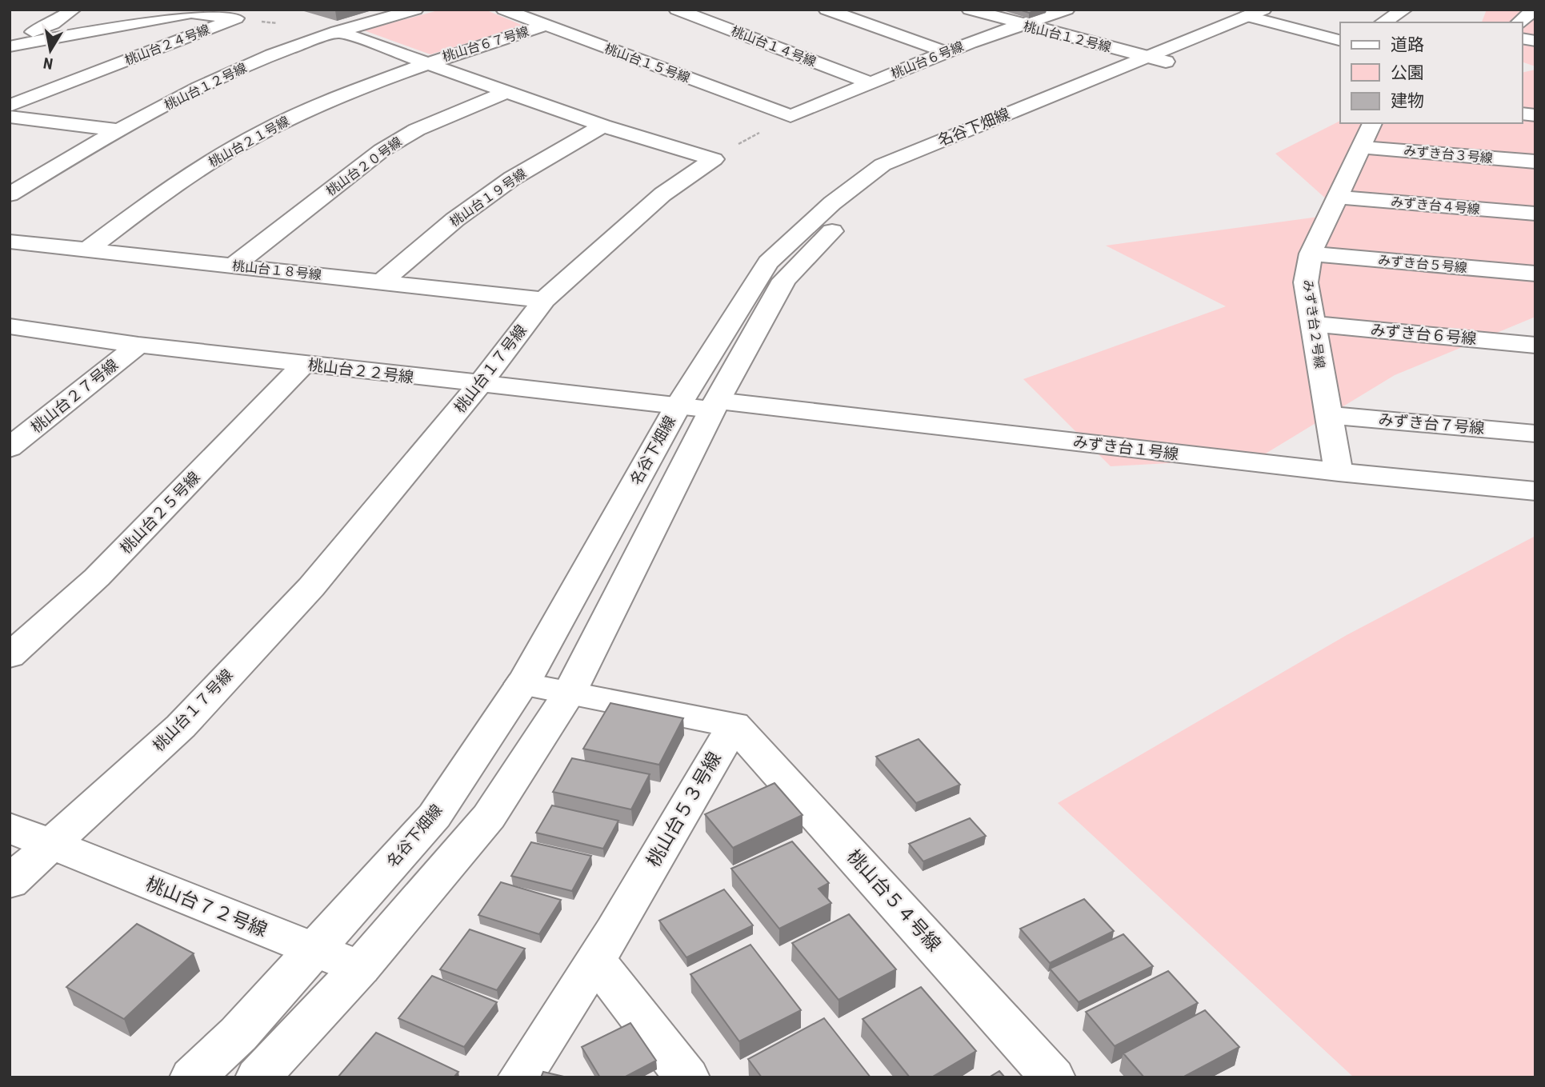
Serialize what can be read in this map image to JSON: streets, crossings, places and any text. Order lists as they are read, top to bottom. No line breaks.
{"streets":{"street":["桃山台１２号線","桃山台６７号線","桃山台２４号線","桃山台１４号線","桃山台６号線","桃山台１５号線","名谷下畑線","桃山台２１号線","みずき台３号線","桃山台２０号線","桃山台１９号線","みずき台４号線","みずき台５号線","桃山台１８号線","みずき台２号線","みずき台６号線","桃山台１７号線","桃山台２２号線","桃山台２７号線","みずき台７号線","みずき台１号線","桃山台２５号線","桃山台５３号線","桃山台５４号線","桃山台７２号線"]},"crossings":[["桃山台１２号線","桃山台６号線"],["桃山台１２号線","名谷下畑線"],["桃山台６７号線","桃山台１５号線"],["桃山台６７号線","桃山台２１号線"],["桃山台１４号線","桃山台６号線"],["桃山台６号線","桃山台１５号線"],["名谷下畑線","桃山台２２号線"],["名谷下畑線","みずき台１号線"],["名谷下畑線","桃山台７２号線"],["桃山台２１号線","桃山台１８号線"],["みずき台３号線","みずき台２号線"],["桃山台２０号線","桃山台１８号線"],["桃山台１９号線","桃山台１８号線"],["みずき台４号線","みずき台２号線"],["みずき台５号線","みずき台２号線"],["桃山台１８号線","桃山台１７号線"],["みずき台２号線","みずき台６号線"],["みずき台２号線","みずき台７号線"],["みずき台２号線","みずき台１号線"],["桃山台１７号線","桃山台２２号線"],["桃山台１７号線","桃山台７２号線"],["桃山台２２号線","桃山台２７号線"],["桃山台２２号線","みずき台１号線"],["桃山台２２号線","桃山台２５号線"],["桃山台５３号線","桃山台５４号線"]],"legend":["道路","公園","建物"],"north":"bottom"}
